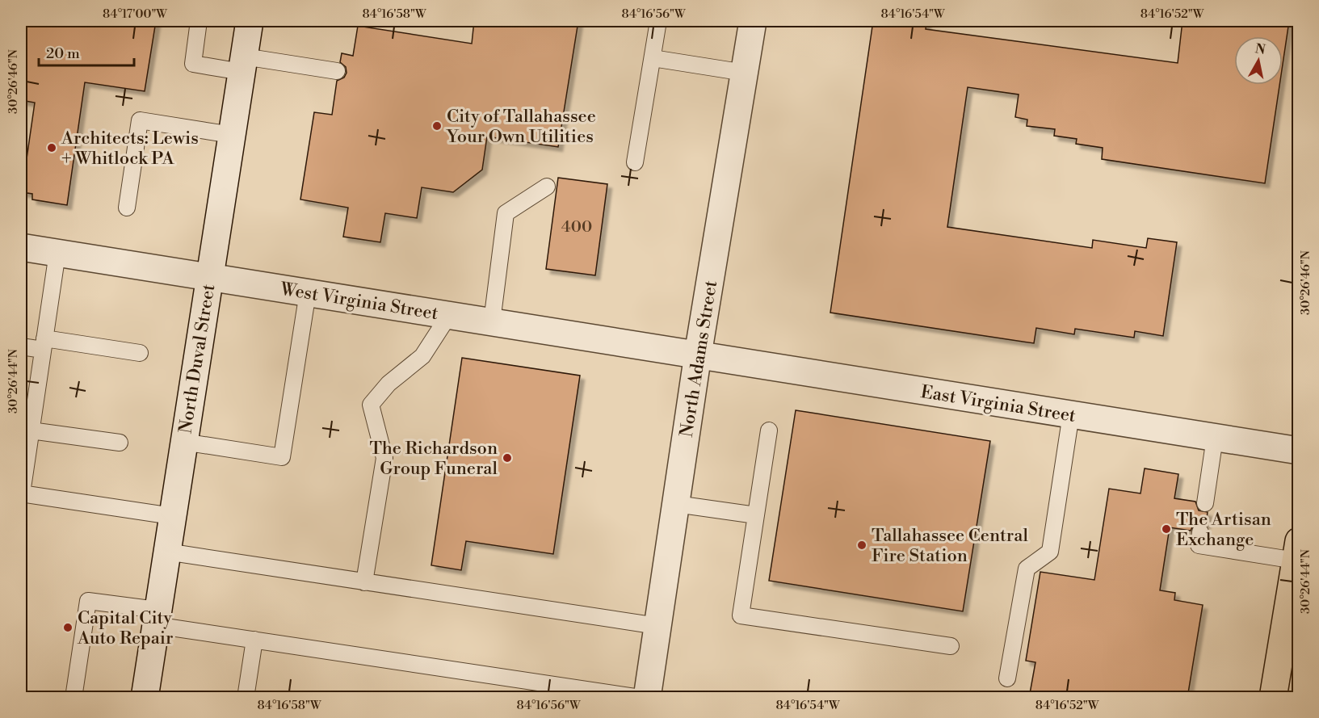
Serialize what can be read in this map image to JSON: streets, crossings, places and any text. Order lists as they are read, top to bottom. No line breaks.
{"streets":{"street":["West Virginia Street","North Duval Street","North Adams Street","East Virginia Street"]},"crossings":[["West Virginia Street","North Duval Street"],["West Virginia Street","North Adams Street"],["West Virginia Street","East Virginia Street"],["North Adams Street","East Virginia Street"]],"places":["City of Tallahassee Your Own Utilities","Architects: Lewis + Whitlock PA","The Richardson Group Funeral","The Artisan Exchange","Tallahassee Central Fire Station","Capital City Auto Repair"],"house_numbers":["400"],"scale_bar":"20 m","north":"top","coordinates":["84°17'00\"W","84°16'58\"W","84°16'56\"W","84°16'54\"W","84°16'52\"W","30°26'46\"N","30°26'44\"N"]}
